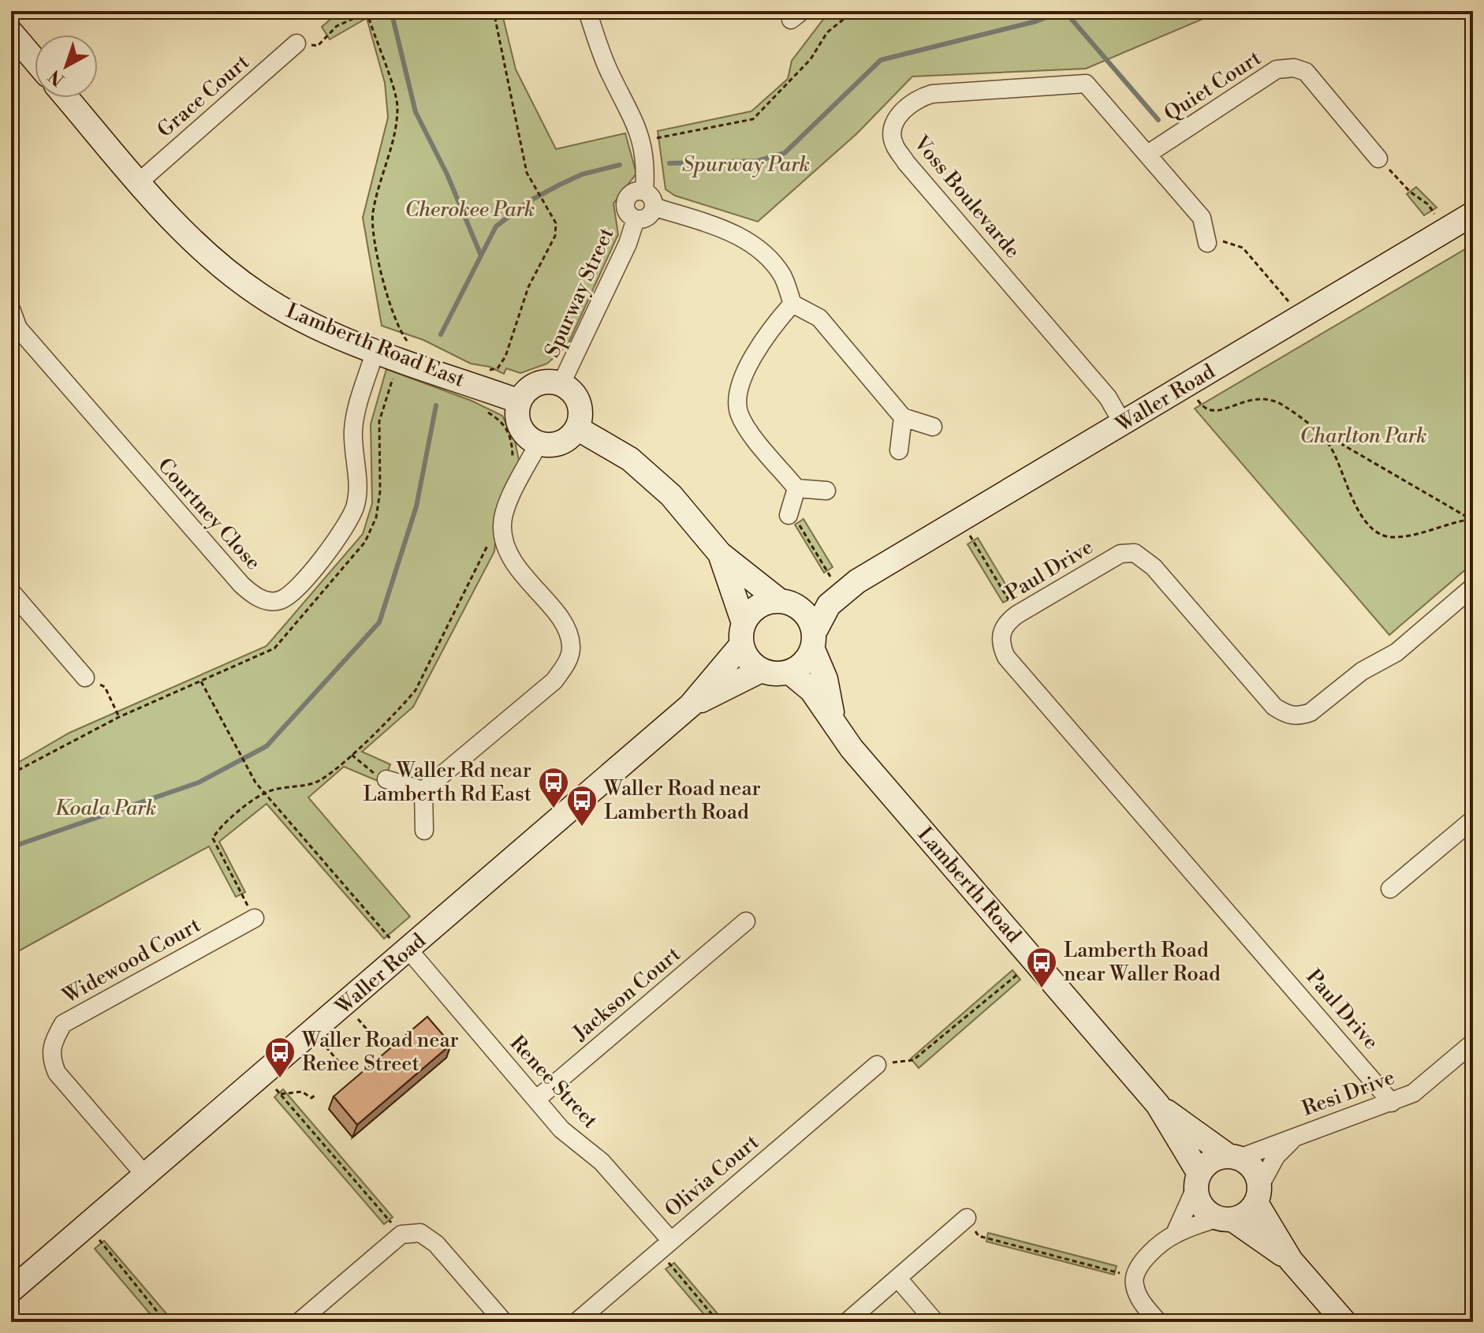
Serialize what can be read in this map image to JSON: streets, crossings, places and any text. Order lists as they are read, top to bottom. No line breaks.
{"streets":{"street":["Quiet Court","Grace Court","Voss Boulevarde","Spurway Street","Lamberth Road East","Waller Road","Courtney Close","Paul Drive","Lamberth Road","Widewood Court","Jackson Court","Renee Street","Resi Drive","Olivia Court"]},"crossings":[["Quiet Court","Voss Boulevarde"],["Grace Court","Lamberth Road East"],["Voss Boulevarde","Waller Road"],["Spurway Street","Lamberth Road East"],["Lamberth Road East","Courtney Close"],["Waller Road","Lamberth Road"],["Waller Road","Widewood Court"],["Waller Road","Renee Street"],["Paul Drive","Resi Drive"],["Lamberth Road","Resi Drive"],["Jackson Court","Renee Street"],["Renee Street","Olivia Court"]],"parks":["Spurway Park","Cherokee Park","Charlton Park","Koala Park"],"places":{"bus stop":["Waller Rd near Lamberth Rd East","Waller Road near Lamberth Road","Lamberth Road near Waller Road","Waller Road near Renee Street"]},"north":"bottom left"}
